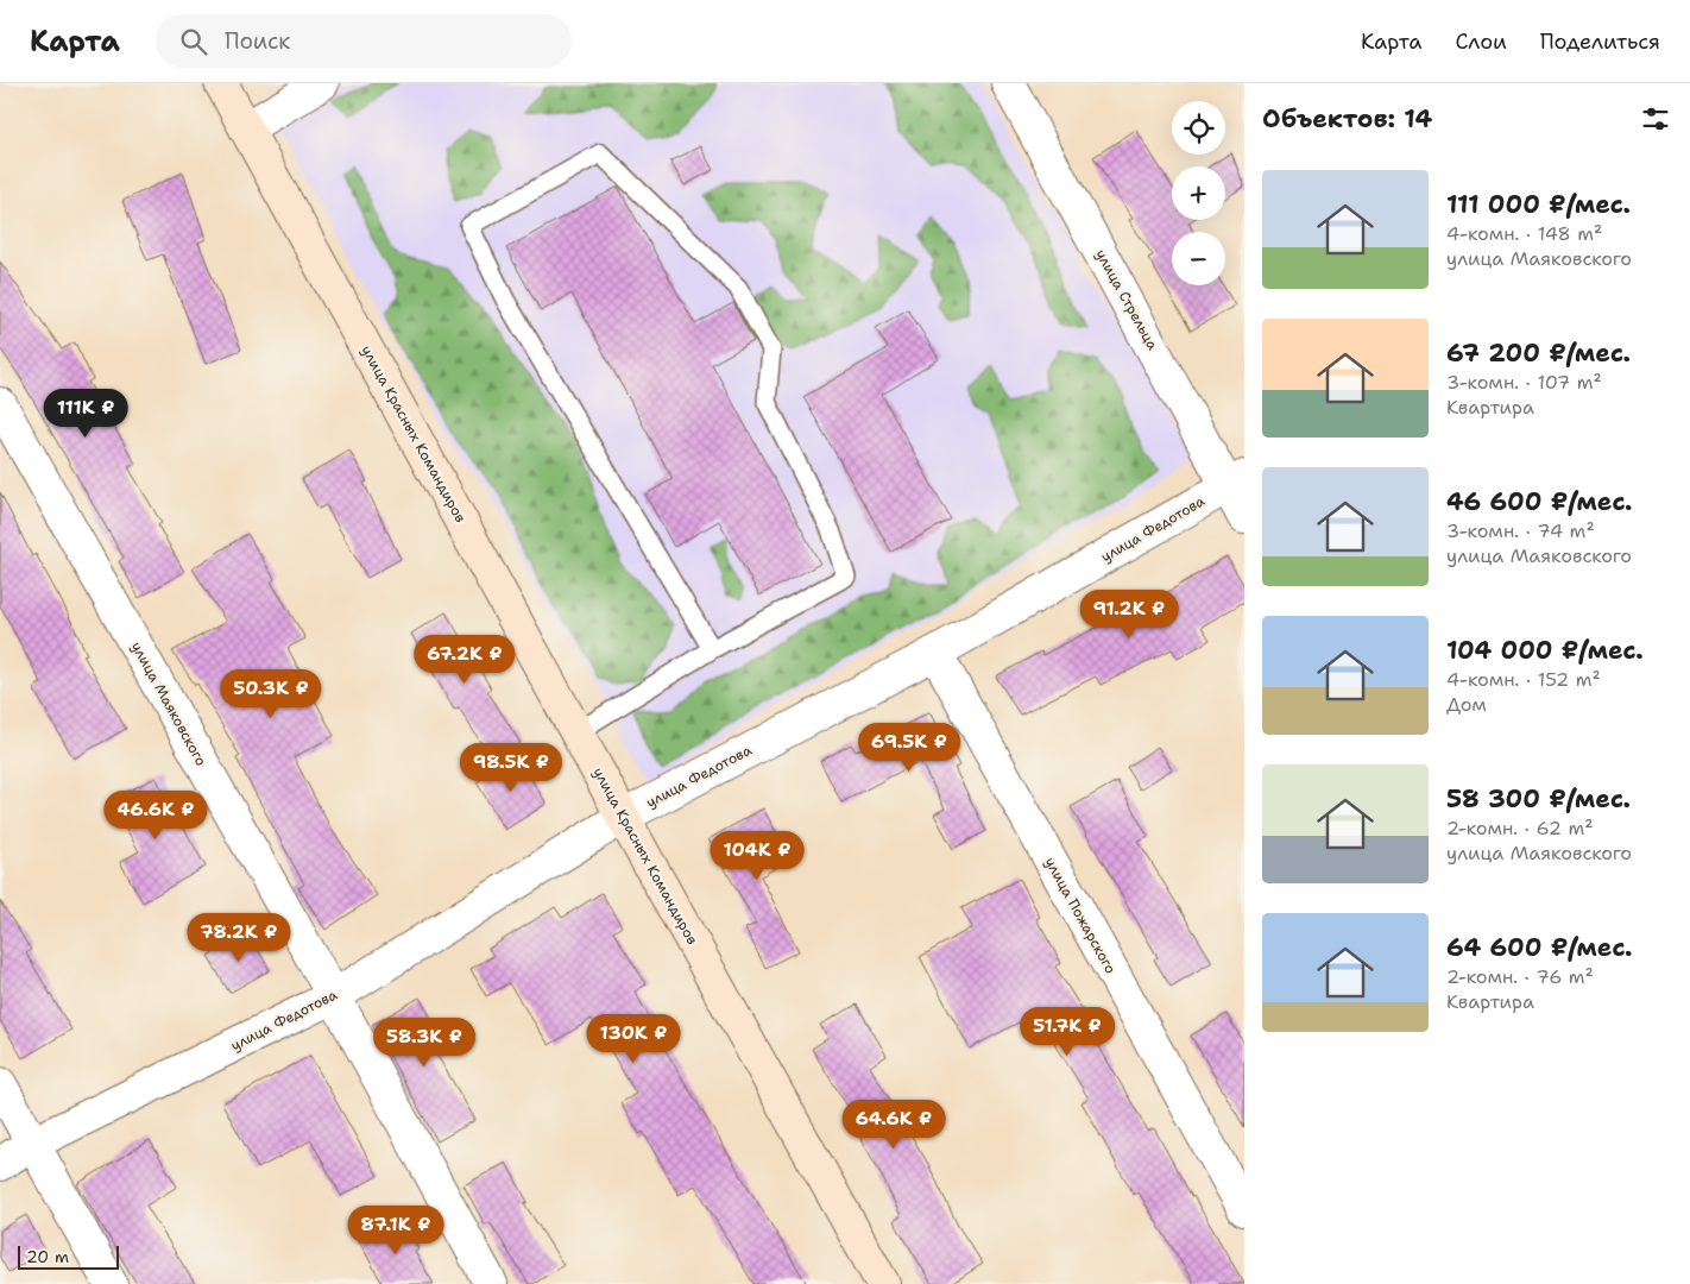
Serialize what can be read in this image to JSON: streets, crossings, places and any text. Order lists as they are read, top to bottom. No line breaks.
{"streets":{"street":["улица Стрельца","улица Красных Командиров","улица Федотова","улица Маяковского","улица Пожарского"]},"crossings":[["улица Стрельца","улица Федотова"],["улица Красных Командиров","улица Федотова"],["улица Федотова","улица Маяковского"],["улица Федотова","улица Пожарского"]],"scale_bar":"20 m","page":{"header":"Карта","search":"Поиск","nav":["Карта","Слои","Поделиться"],"heading":"Объектов: 14","map_buttons":["+","−"],"list":[{"name":"111 000 ₽/мес.","note":"4-комн. · 148 m² · улица Маяковского"},{"name":"67 200 ₽/мес.","note":"3-комн. · 107 m² · Квартира"},{"name":"46 600 ₽/мес.","note":"3-комн. · 74 m² · улица Маяковского"},{"name":"104 000 ₽/мес.","note":"4-комн. · 152 m² · Дом"},{"name":"58 300 ₽/мес.","note":"2-комн. · 62 m² · улица Маяковского"},{"name":"64 600 ₽/мес.","note":"2-комн. · 76 m² · Квартира"}],"price":["111K ₽","91.2K ₽","67.2K ₽","50.3K ₽","69.5K ₽","98.5K ₽","46.6K ₽","104K ₽","78.2K ₽","51.7K ₽","130K ₽","58.3K ₽","64.6K ₽","87.1K ₽"],"scale":"20 m"}}
